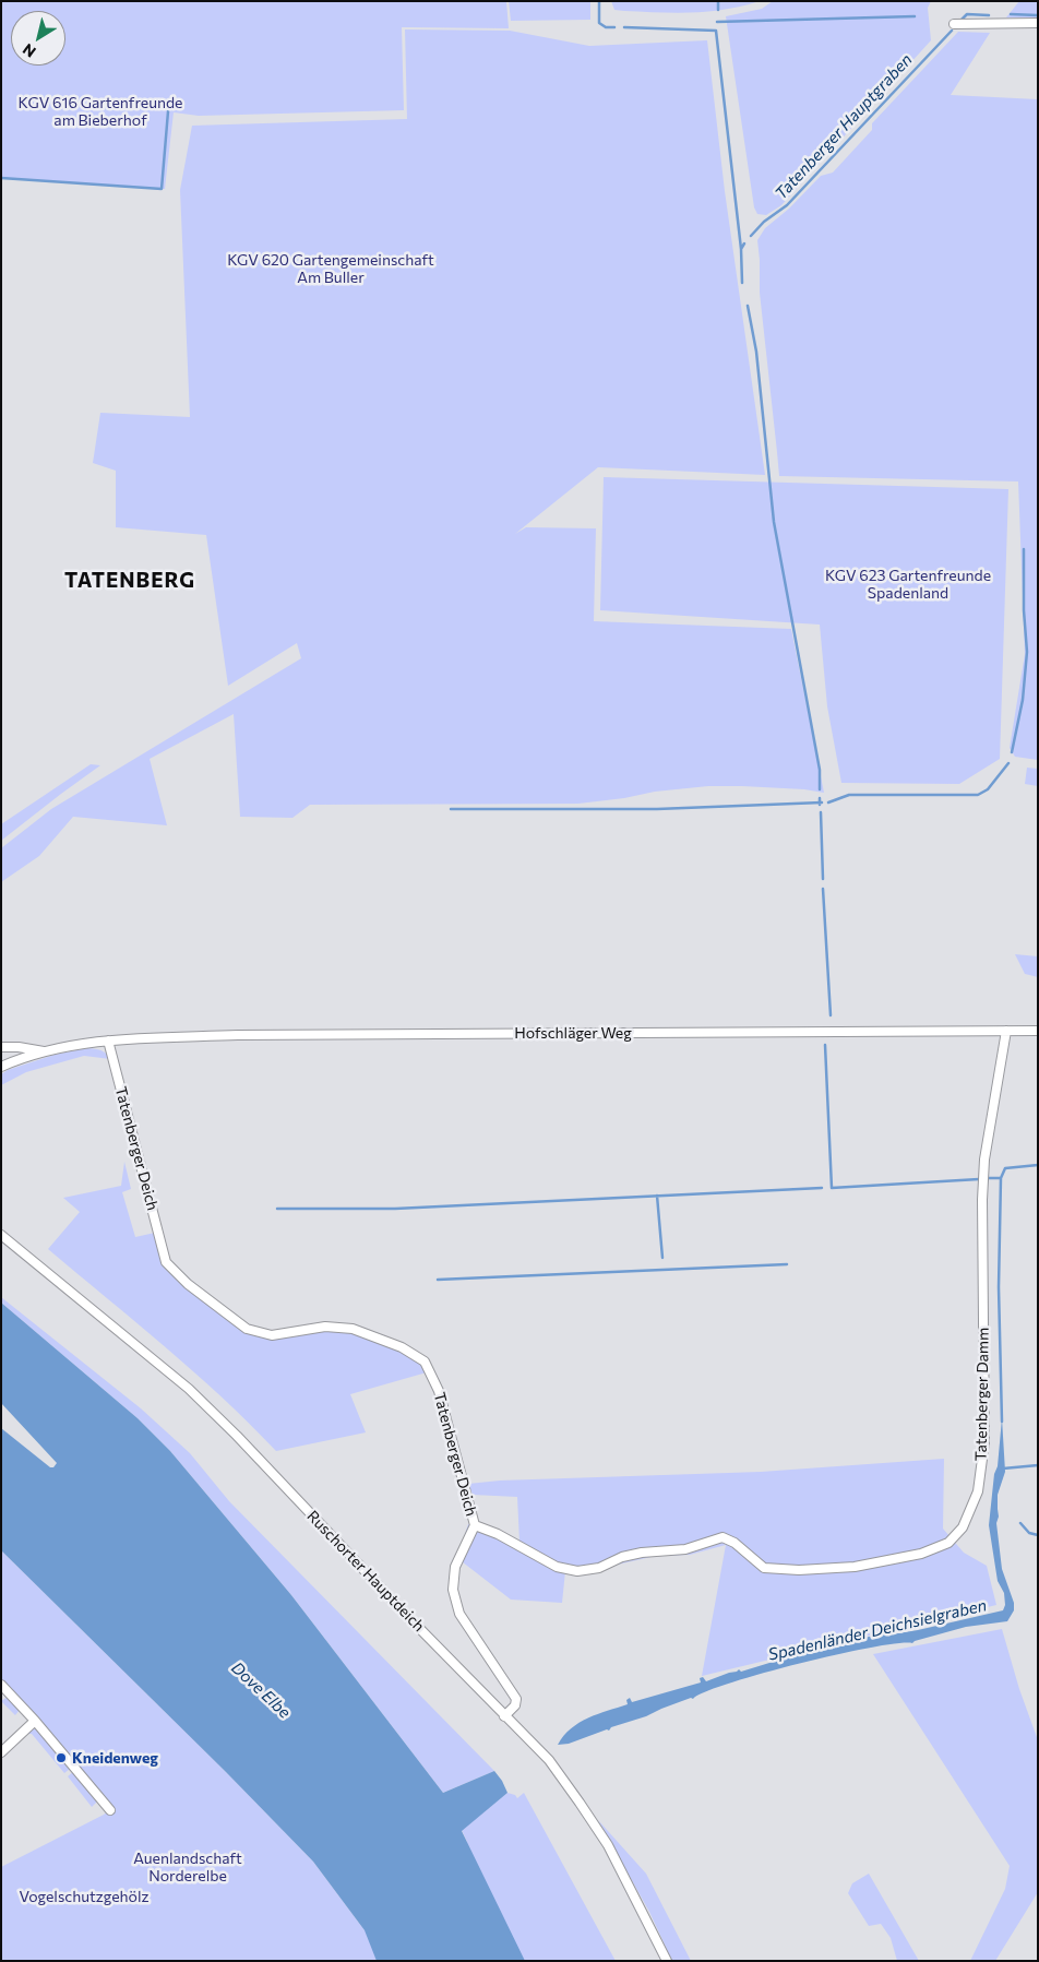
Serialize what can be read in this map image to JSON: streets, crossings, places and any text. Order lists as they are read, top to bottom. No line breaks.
{"streets":{"street":["Hofschläger Weg","Tatenberger Deich","Tatenberger Damm","Ruschorter Hauptdeich"]},"crossings":[["Hofschläger Weg","Tatenberger Deich"],["Hofschläger Weg","Tatenberger Damm"],["Tatenberger Deich","Tatenberger Damm"],["Tatenberger Deich","Ruschorter Hauptdeich"]],"districts":["TATENBERG"],"water":["Tatenberger Hauptgraben","Spadenländer Deichsielgraben","Dove Elbe"],"parks":["KGV 616 Gartenfreunde am Bieberhof","KGV 620 Gartengemeinschaft Am Buller","KGV 623 Gartenfreunde Spadenland","Auenlandschaft Norderelbe","Vogelschutzgehölz"],"places":["Kneidenweg"],"north":"bottom left"}
